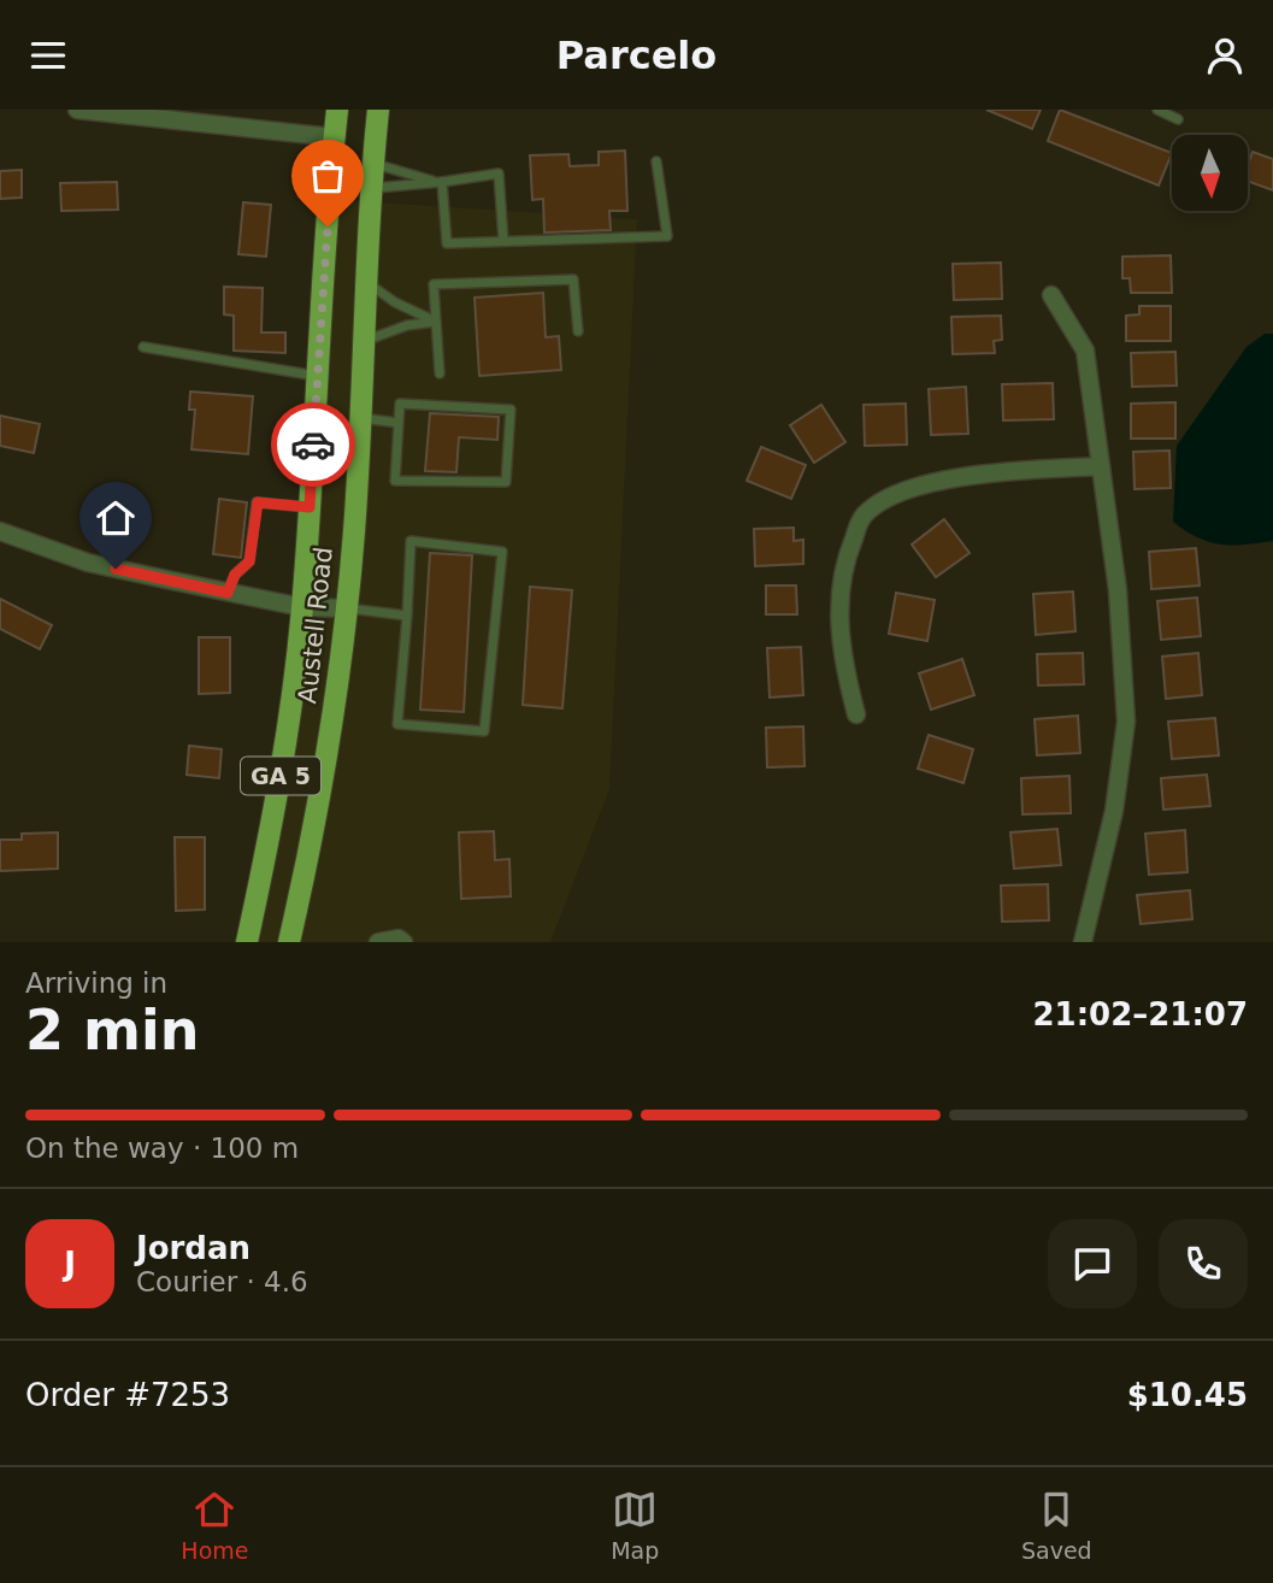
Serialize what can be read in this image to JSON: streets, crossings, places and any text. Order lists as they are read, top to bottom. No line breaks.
{"streets":{"main road":["Austell Road","GA 5"]},"north":"bottom","page":{"header":"Parcelo","heading":["2 min","Arriving in","21:02–21:07"],"panel":["Jordan","Courier · 4.6","Order #7253","$10.45"],"bar":"On the way · 100 m","round":"J","tabs":["Home","Map","Saved"]}}
